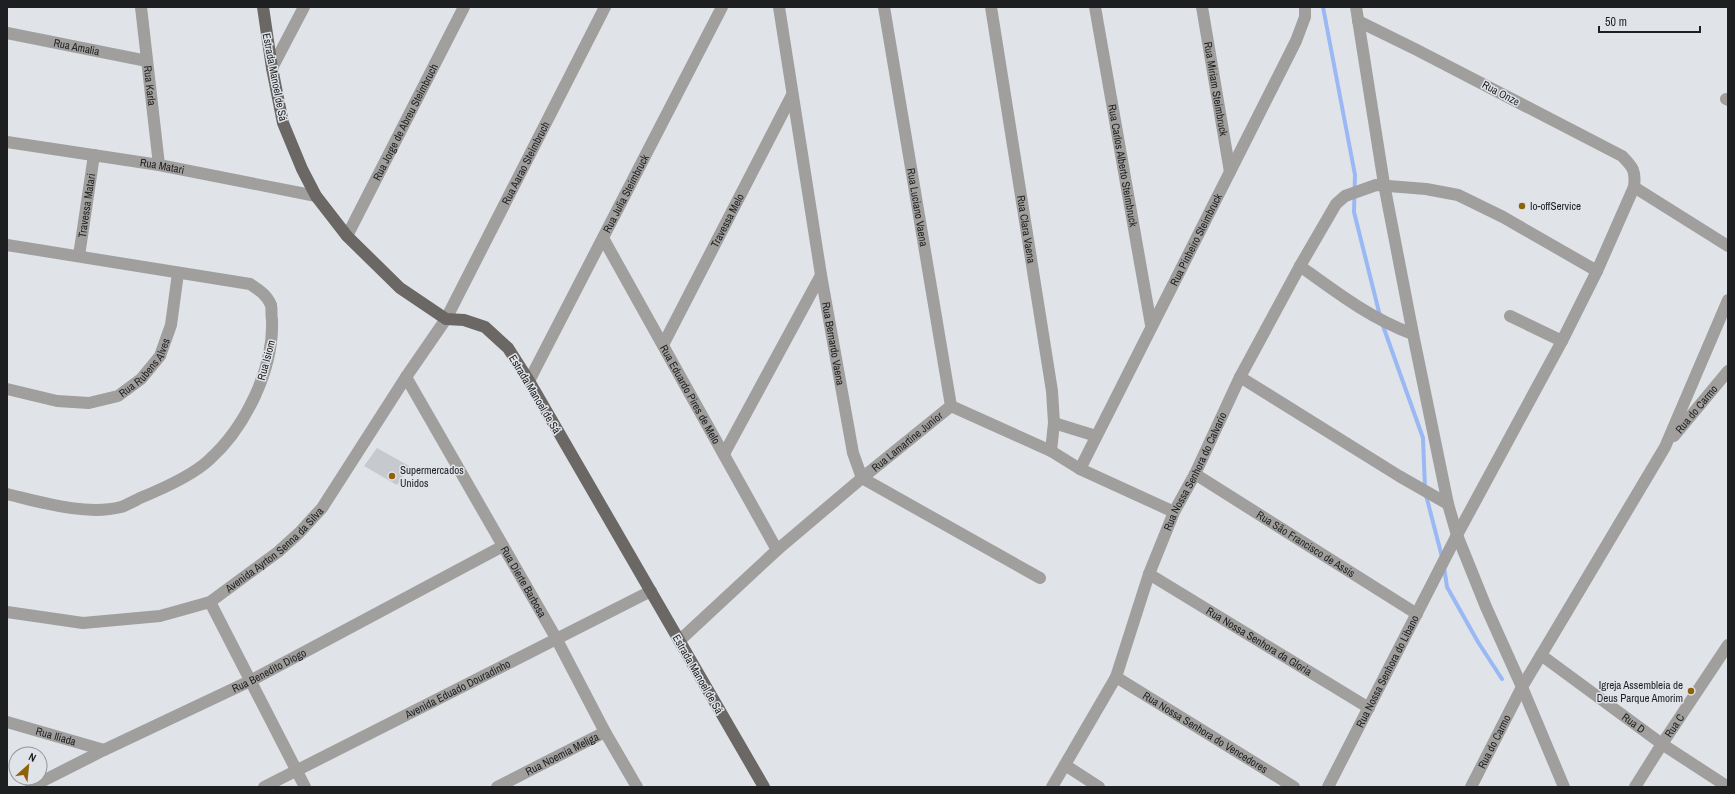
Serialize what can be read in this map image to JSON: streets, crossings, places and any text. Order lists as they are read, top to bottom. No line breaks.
{"streets":{"main road":["Estrada Manoel de Sá"],"street":["Rua Amalia","Rua Karla","Rua Miriam Steimbruck","Rua Onze","Rua Jorge de Abreu Steimbruch","Rua Aarao Steimbruch","Rua Matari","Rua Carlos Alberto Steimbruck","Rua Julia Steimbruck","Travessa Matari","Rua Luciano Vaena","Travessa Melo","Rua Clara Vaena","Rua Pinheiro Steimbruck","Rua Bernardo Vaena","Rua Isiom","Rua Rubens Alves","Rua Eduardo Pires de Melo","Rua do Carmo","Rua Lamartine Junior","Rua Nossa Senhora do Calvario","Rua São Francisco de Assis","Avenida Ayrton Senna da Silva","Rua Dierte Barbosa","Rua Nossa Senhora da Gloria","Rua Benedito Diogo","Rua Nossa Senhora do Libano","Avenida Eduado Douradinho","Rua D","Rua C","Rua Nossa Senhora do Vencedores","Rua Iliada","Rua Noemia Meliga"]},"crossings":[["Rua Amalia","Rua Karla"],["Estrada Manoel de Sá","Rua Jorge de Abreu Steimbruch"],["Estrada Manoel de Sá","Rua Aarao Steimbruch"],["Estrada Manoel de Sá","Rua Matari"],["Estrada Manoel de Sá","Rua Julia Steimbruck"],["Estrada Manoel de Sá","Rua Lamartine Junior"],["Estrada Manoel de Sá","Avenida Ayrton Senna da Silva"],["Estrada Manoel de Sá","Avenida Eduado Douradinho"],["Rua Karla","Rua Matari"],["Rua Miriam Steimbruck","Rua Pinheiro Steimbruck"],["Rua Onze","Rua Nossa Senhora do Libano"],["Rua Aarao Steimbruch","Avenida Ayrton Senna da Silva"],["Rua Matari","Travessa Matari"],["Rua Carlos Alberto Steimbruck","Rua Pinheiro Steimbruck"],["Rua Julia Steimbruck","Rua Eduardo Pires de Melo"],["Travessa Matari","Rua Isiom"],["Rua Luciano Vaena","Rua Lamartine Junior"],["Travessa Melo","Rua Bernardo Vaena"],["Travessa Melo","Rua Eduardo Pires de Melo"],["Rua Clara Vaena","Rua Lamartine Junior"],["Rua Pinheiro Steimbruck","Rua Lamartine Junior"],["Rua Bernardo Vaena","Rua Lamartine Junior"],["Rua Isiom","Rua Rubens Alves"],["Rua Eduardo Pires de Melo","Rua Lamartine Junior"],["Rua do Carmo","Rua D"],["Rua Lamartine Junior","Rua Nossa Senhora do Calvario"],["Rua Nossa Senhora do Calvario","Rua São Francisco de Assis"],["Rua Nossa Senhora do Calvario","Rua Nossa Senhora da Gloria"],["Rua Nossa Senhora do Calvario","Rua Nossa Senhora do Vencedores"],["Rua São Francisco de Assis","Rua Nossa Senhora do Libano"],["Avenida Ayrton Senna da Silva","Rua Dierte Barbosa"],["Rua Dierte Barbosa","Rua Benedito Diogo"],["Rua Dierte Barbosa","Avenida Eduado Douradinho"],["Rua Dierte Barbosa","Rua Noemia Meliga"],["Rua Nossa Senhora da Gloria","Rua Nossa Senhora do Libano"],["Rua Benedito Diogo","Rua Iliada"],["Rua D","Rua C"]],"places":["Io-offService","Supermercados Unidos","Igreja Assembleia de Deus Parque Amorim"],"scale_bar":"50 m","north":"top right"}
